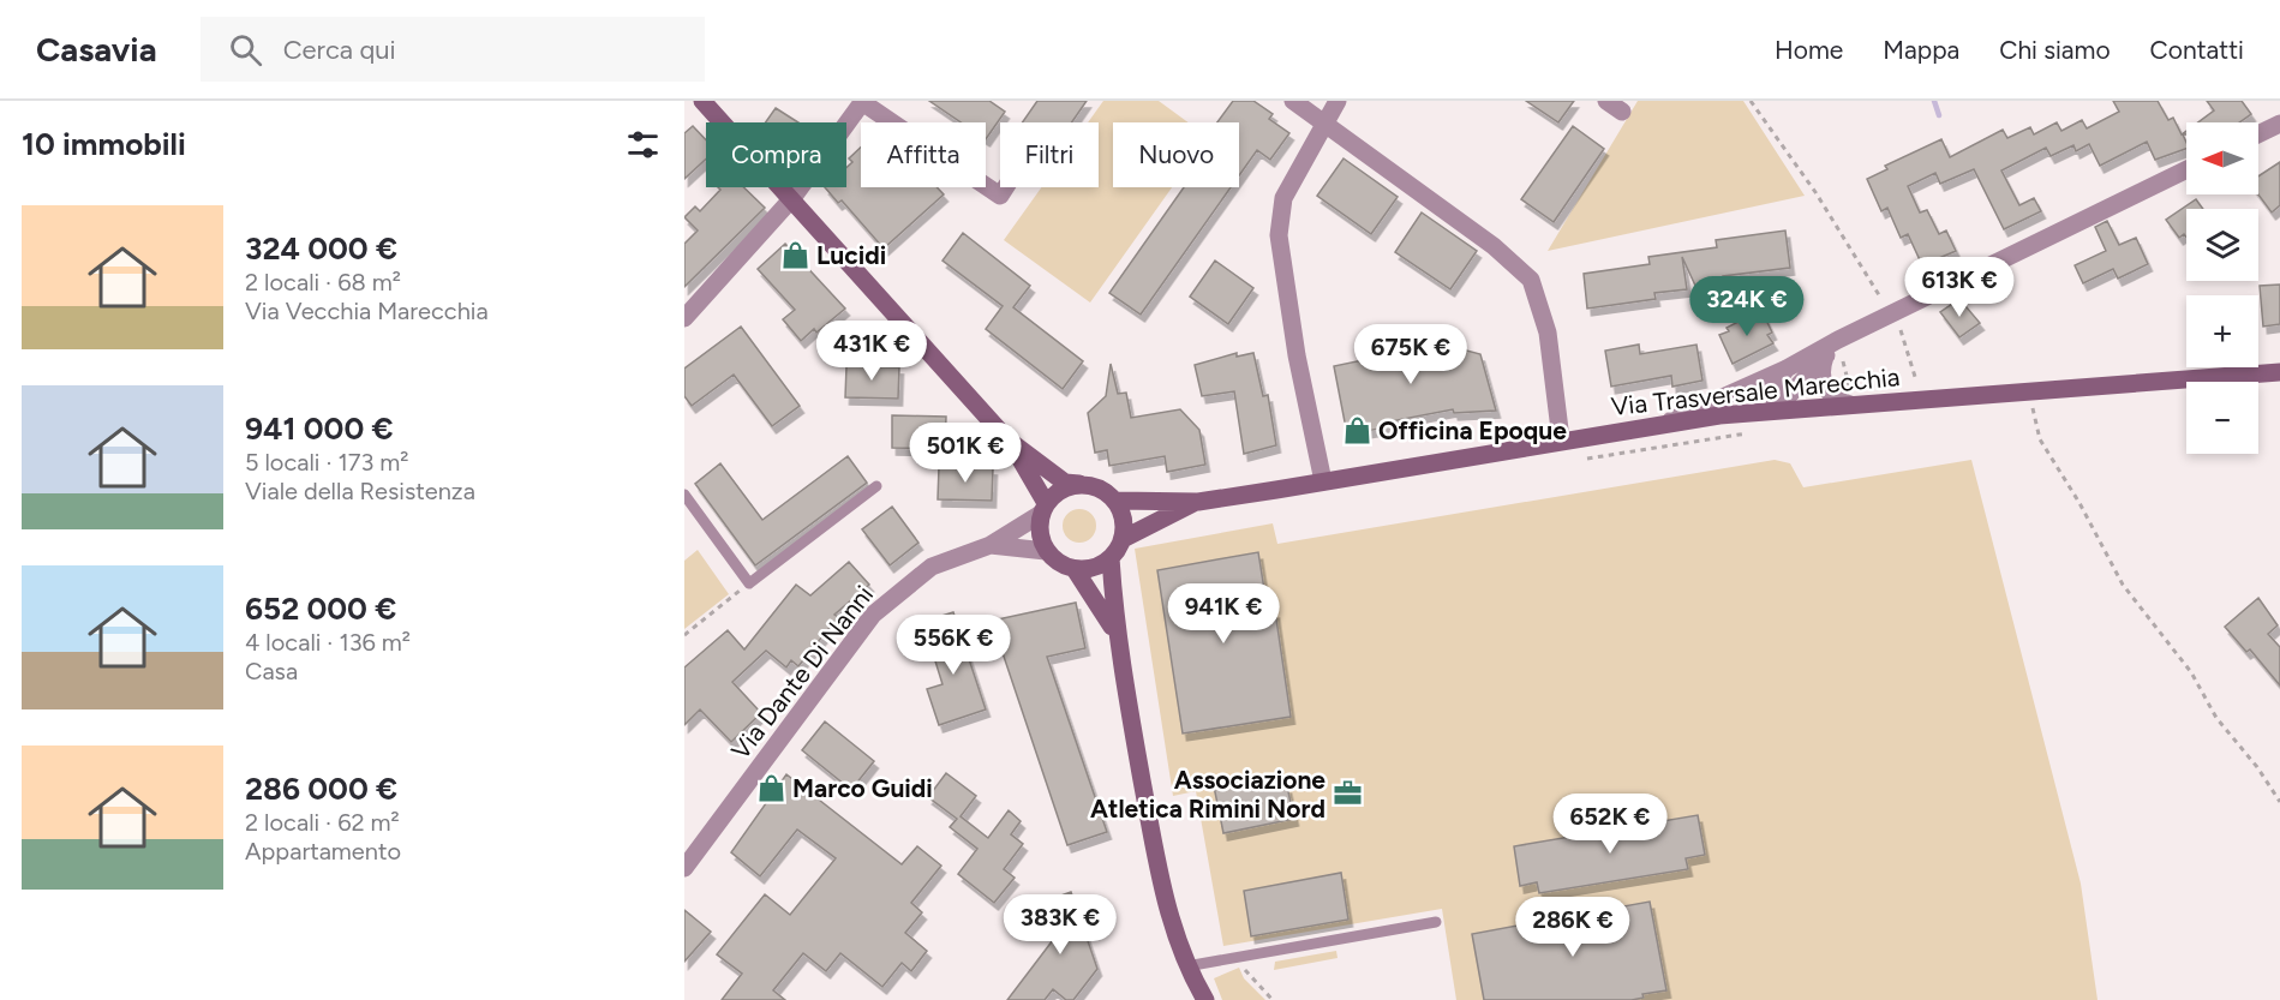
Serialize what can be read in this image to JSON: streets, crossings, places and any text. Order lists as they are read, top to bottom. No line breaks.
{"streets":{"street":["Via Trasversale Marecchia","Via Dante Di Nanni"]},"crossings":[["Via Trasversale Marecchia","Via Dante Di Nanni"]],"places":{"shop":["Lucidi","Officina Epoque","Marco Guidi"],"office":["Associazione Atletica Rimini Nord"]},"north":"left","page":{"header":"Casavia","search":"Cerca qui","nav":["Home","Mappa","Chi siamo","Contatti"],"heading":"10 immobili","map_buttons":["+","−"],"chip":["Compra","Affitta","Filtri","Nuovo"],"list":[{"name":"324 000 €","note":"2 locali · 68 m² · Via Vecchia Marecchia"},{"name":"941 000 €","note":"5 locali · 173 m² · Viale della Resistenza"},{"name":"652 000 €","note":"4 locali · 136 m² · Casa"},{"name":"286 000 €","note":"2 locali · 62 m² · Appartamento"}],"price":["613K €","324K €","431K €","675K €","501K €","941K €","556K €","652K €","383K €","286K €"]}}
